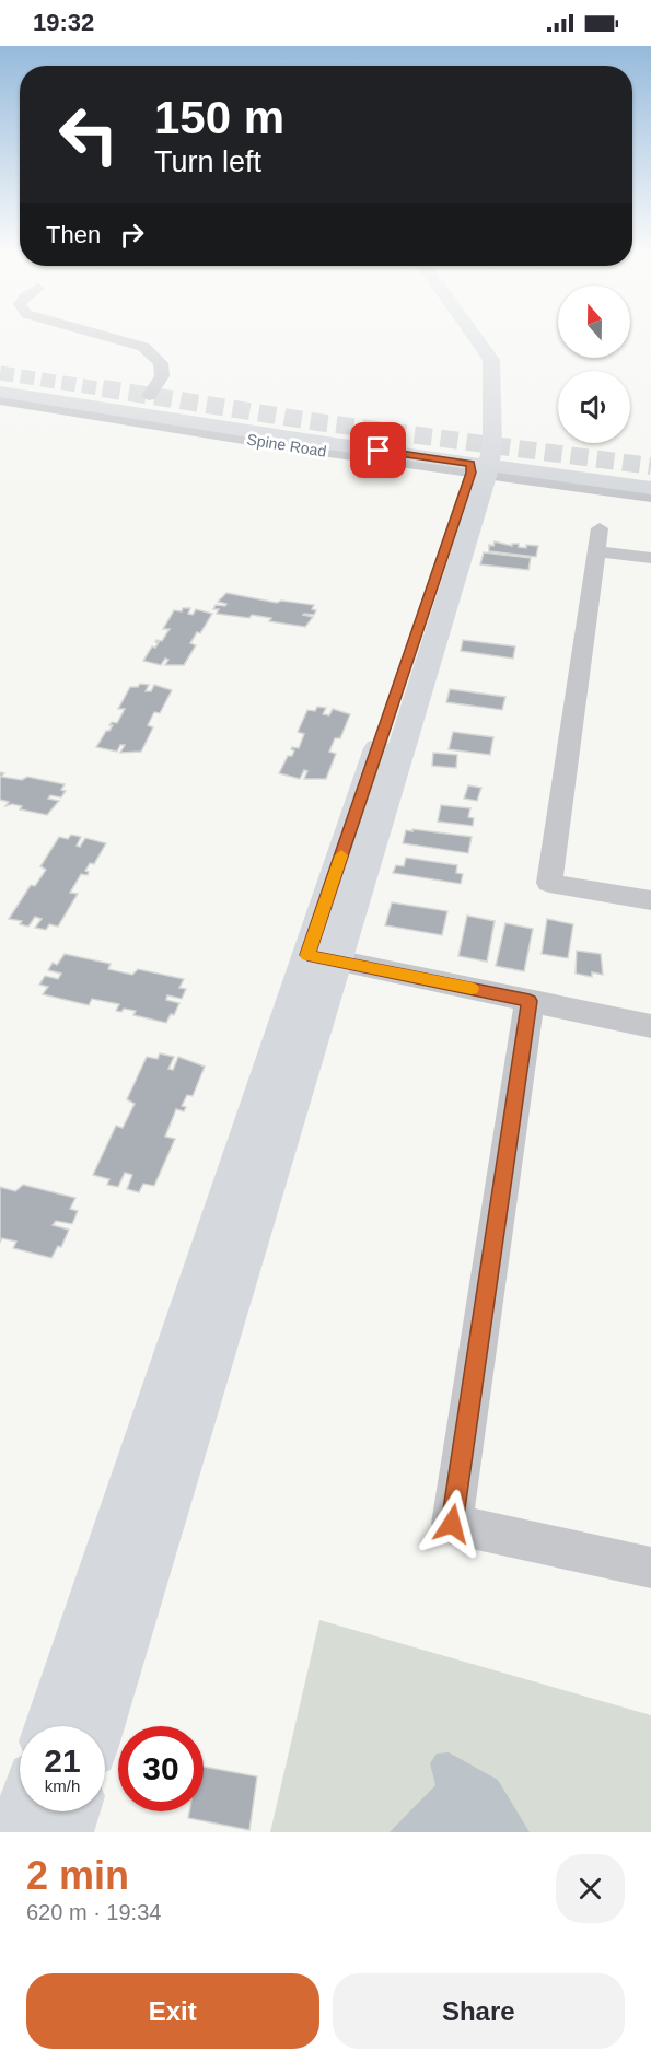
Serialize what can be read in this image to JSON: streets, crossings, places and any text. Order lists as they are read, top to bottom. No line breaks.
{"streets":{"main road":["Spine Road"]},"north":"top","page":{"status":"19:32","turn":["150 m","Turn left"],"then":"Then","speed":"21 km/h","limit":"30","heading":["2 min","620 m · 19:34"],"buttons":["Exit","Share"]}}
